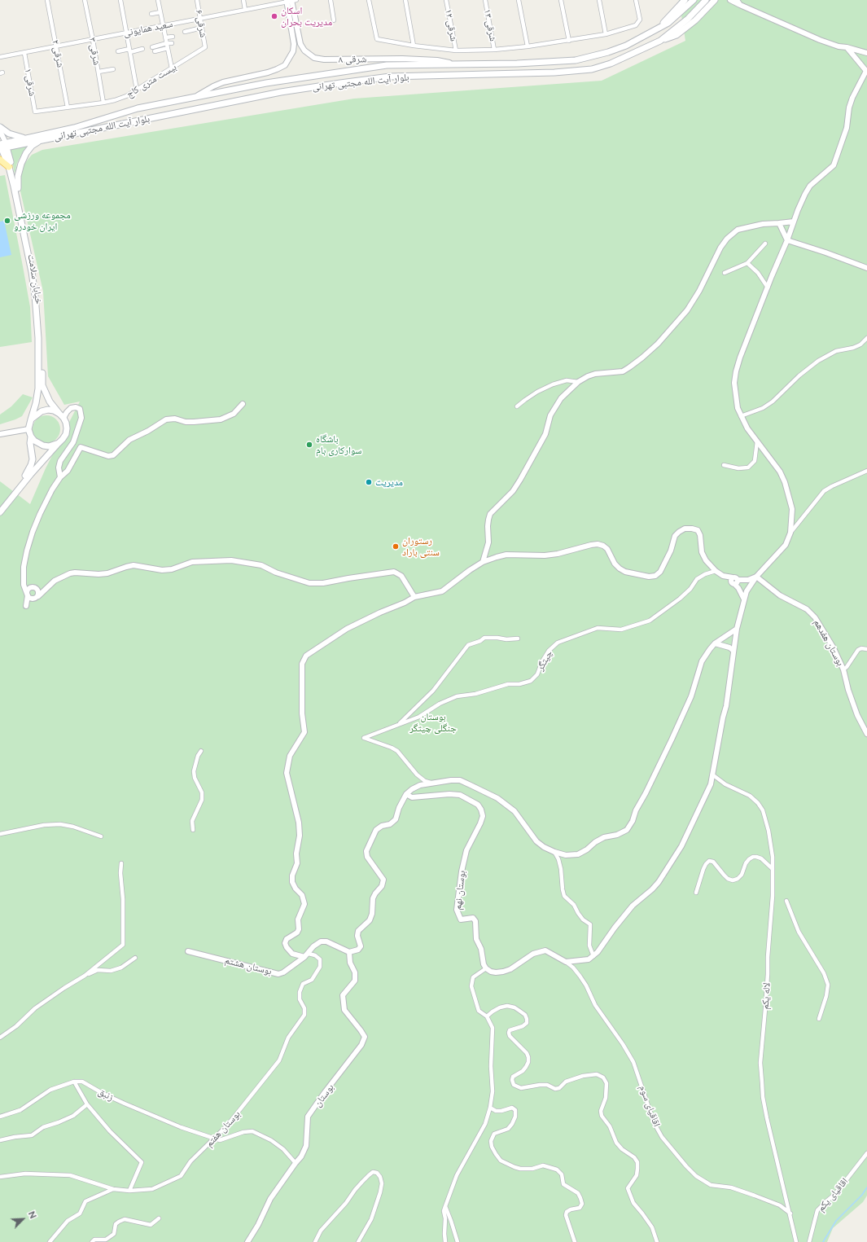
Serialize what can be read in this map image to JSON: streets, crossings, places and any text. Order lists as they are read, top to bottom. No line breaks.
{"streets":{"main road":["بلوار آیت الله مجتبی تهرانی","خیابان سلامت"],"street":["۶ شرقی","۱۲ شرقی","۱۳ شرقی","سعید همایونی","۳ شرقی","۲ شرقی","۸ شرقی","بیست متری کاج","۱ شرقی","بوستان هفدهم","چیتگر","بوستان نهم","بوستان هشتم","لاله یکم","زنبق","بوستان","اقاقیای سوم","بوستان هفتم","اقاقیای یکم"]},"crossings":[["۶ شرقی","سعید همایونی"],["۶ شرقی","بیست متری کاج"],["سعید همایونی","۳ شرقی"],["سعید همایونی","۲ شرقی"],["سعید همایونی","۸ شرقی"],["سعید همایونی","۱ شرقی"],["۳ شرقی","بیست متری کاج"],["۲ شرقی","بیست متری کاج"],["۸ شرقی","بلوار آیت الله مجتبی تهرانی"],["بیست متری کاج","۱ شرقی"],["بلوار آیت الله مجتبی تهرانی","خیابان سلامت"],["بوستان هشتم","بوستان"],["بوستان هشتم","بوستان هفتم"],["لاله یکم","اقاقیای سوم"],["زنبق","بوستان هفتم"]],"parks":["بوستان جنگلی چیتگر"],"places":["اسکان مدیریت بحران","مجموعه ورزشی ایران خودرو","باشگاه سوارکاری بام","مدیریت","رستوران سنتی باراد"],"north":"top right"}
